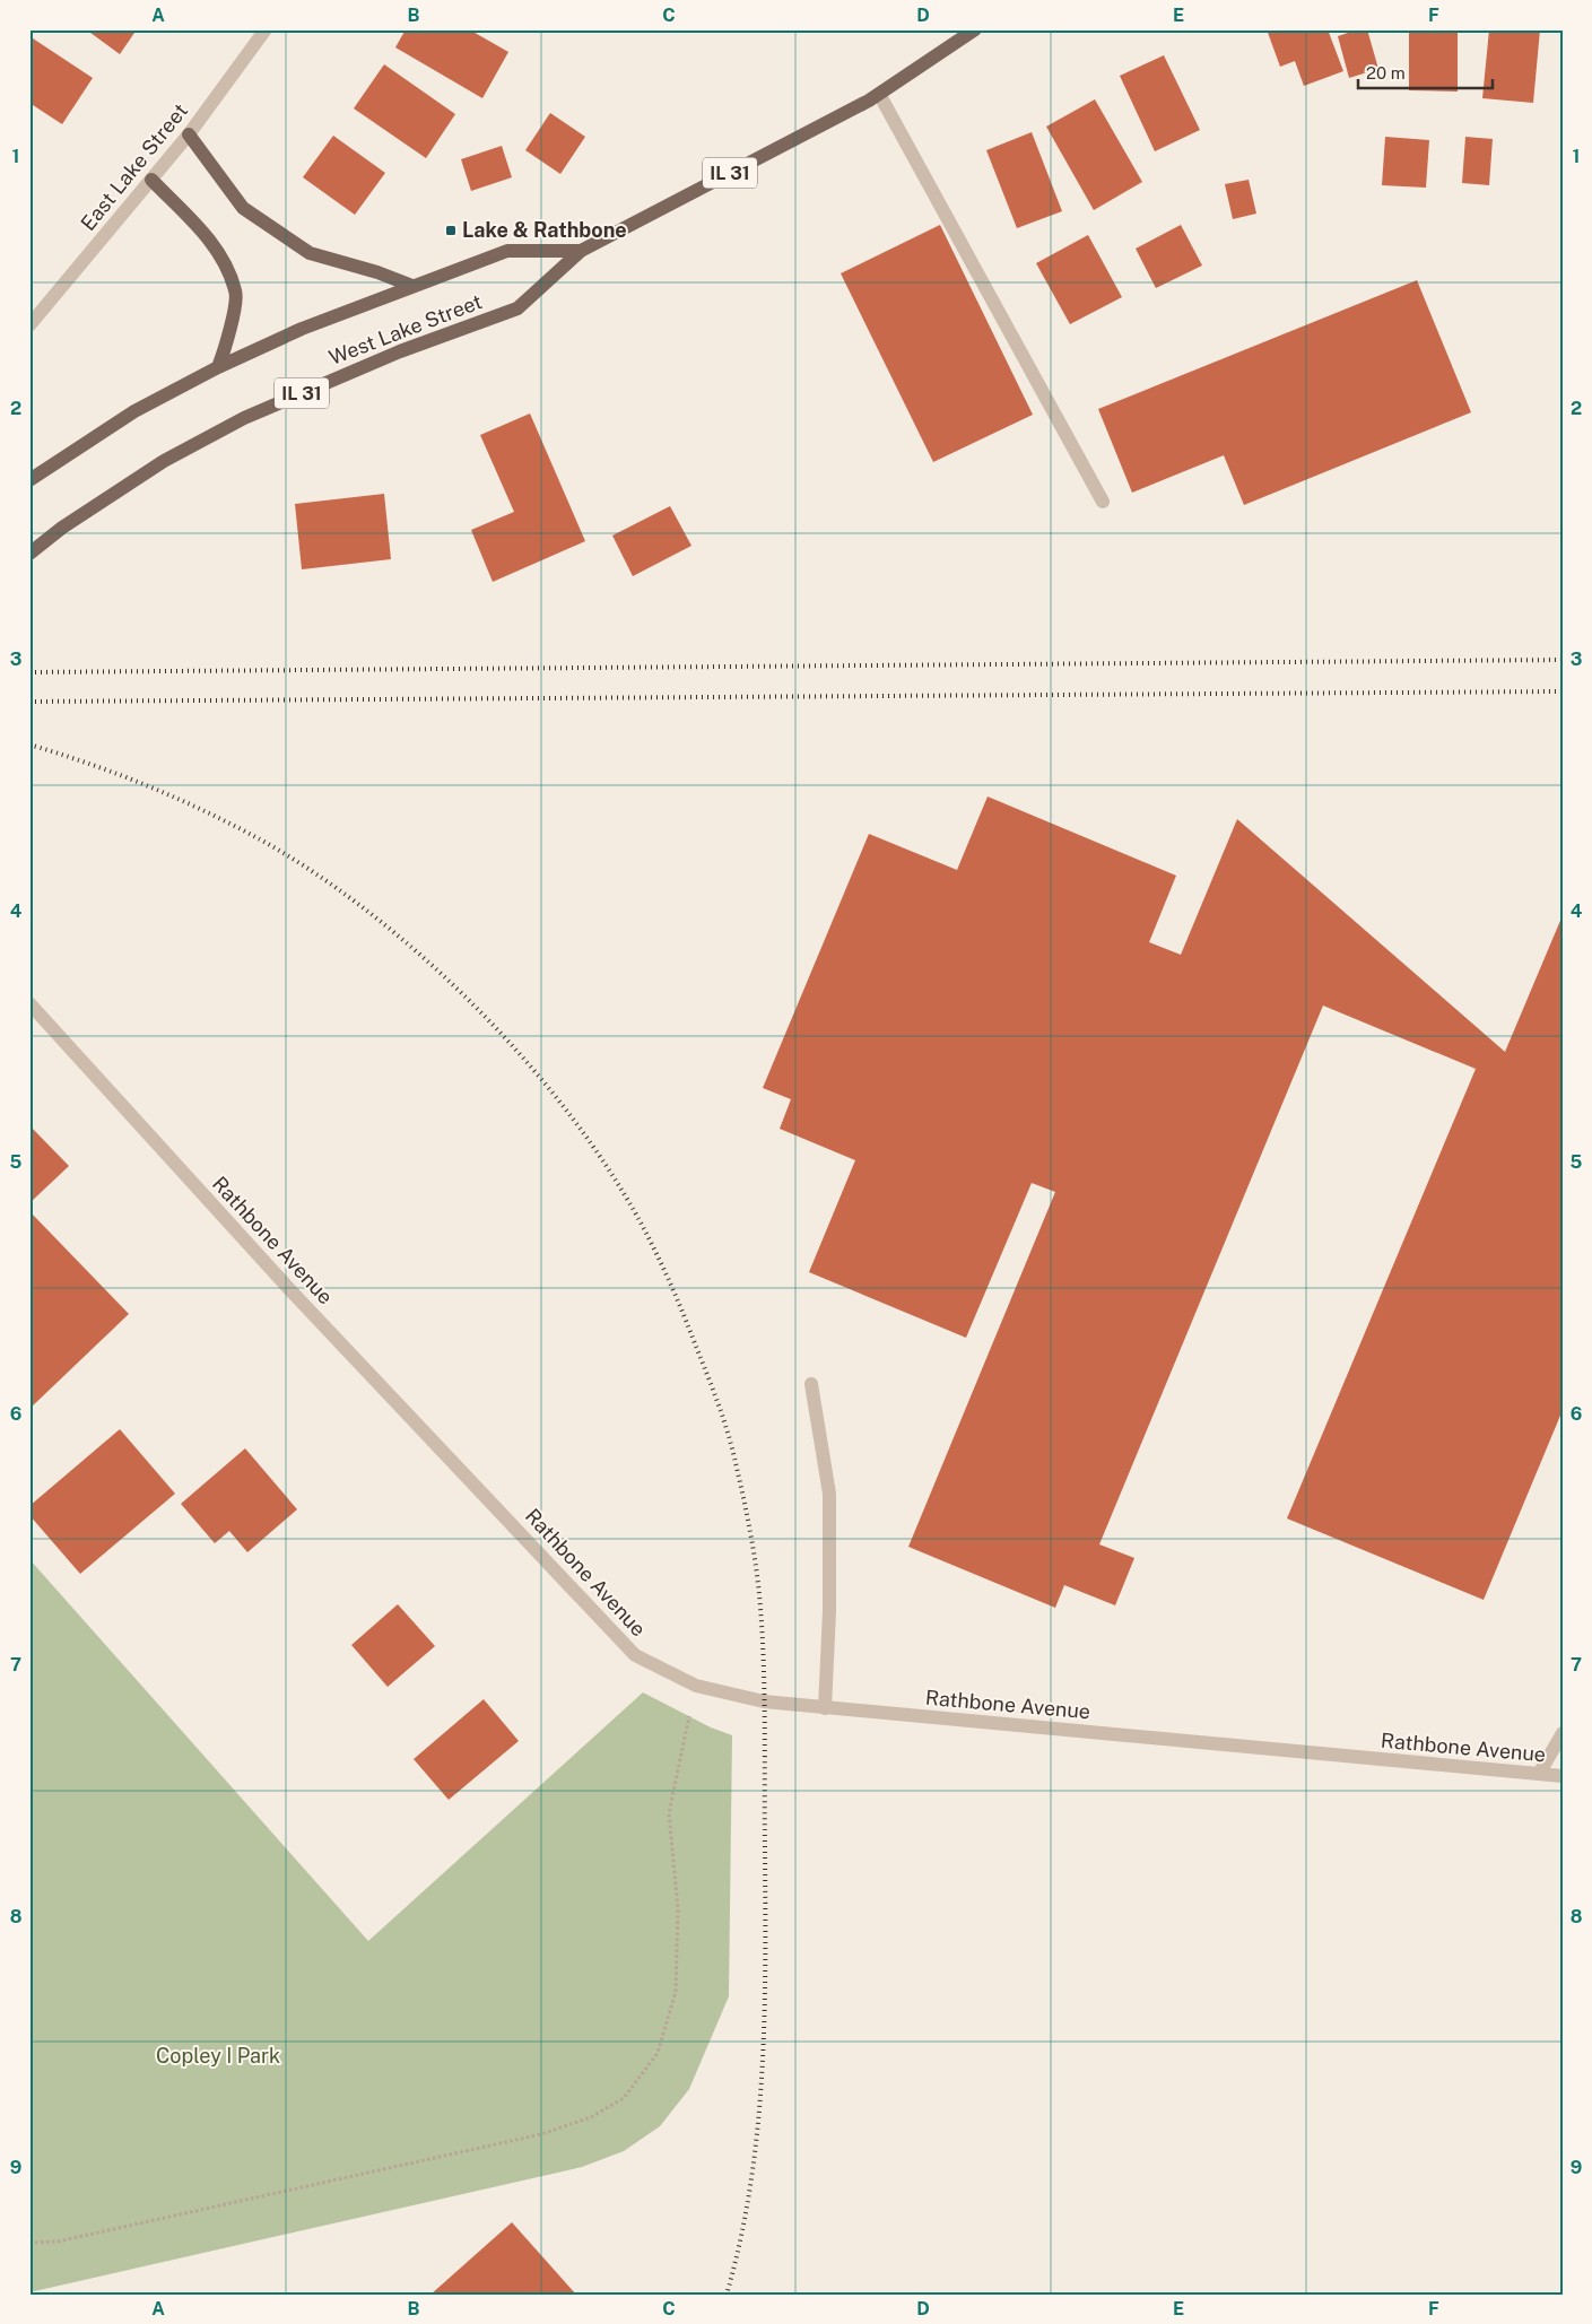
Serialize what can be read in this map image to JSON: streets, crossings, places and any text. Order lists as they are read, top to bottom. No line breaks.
{"streets":{"main road":["IL 31","West Lake Street"],"street":["East Lake Street","Rathbone Avenue"]},"parks":["Copley I Park"],"places":{"transit":["Lake & Rathbone"]},"scale_bar":"20 m","grid":{"columns":["A","B","C","D","E","F"],"rows":["1","2","3","4","5","6","7","8","9"]}}
